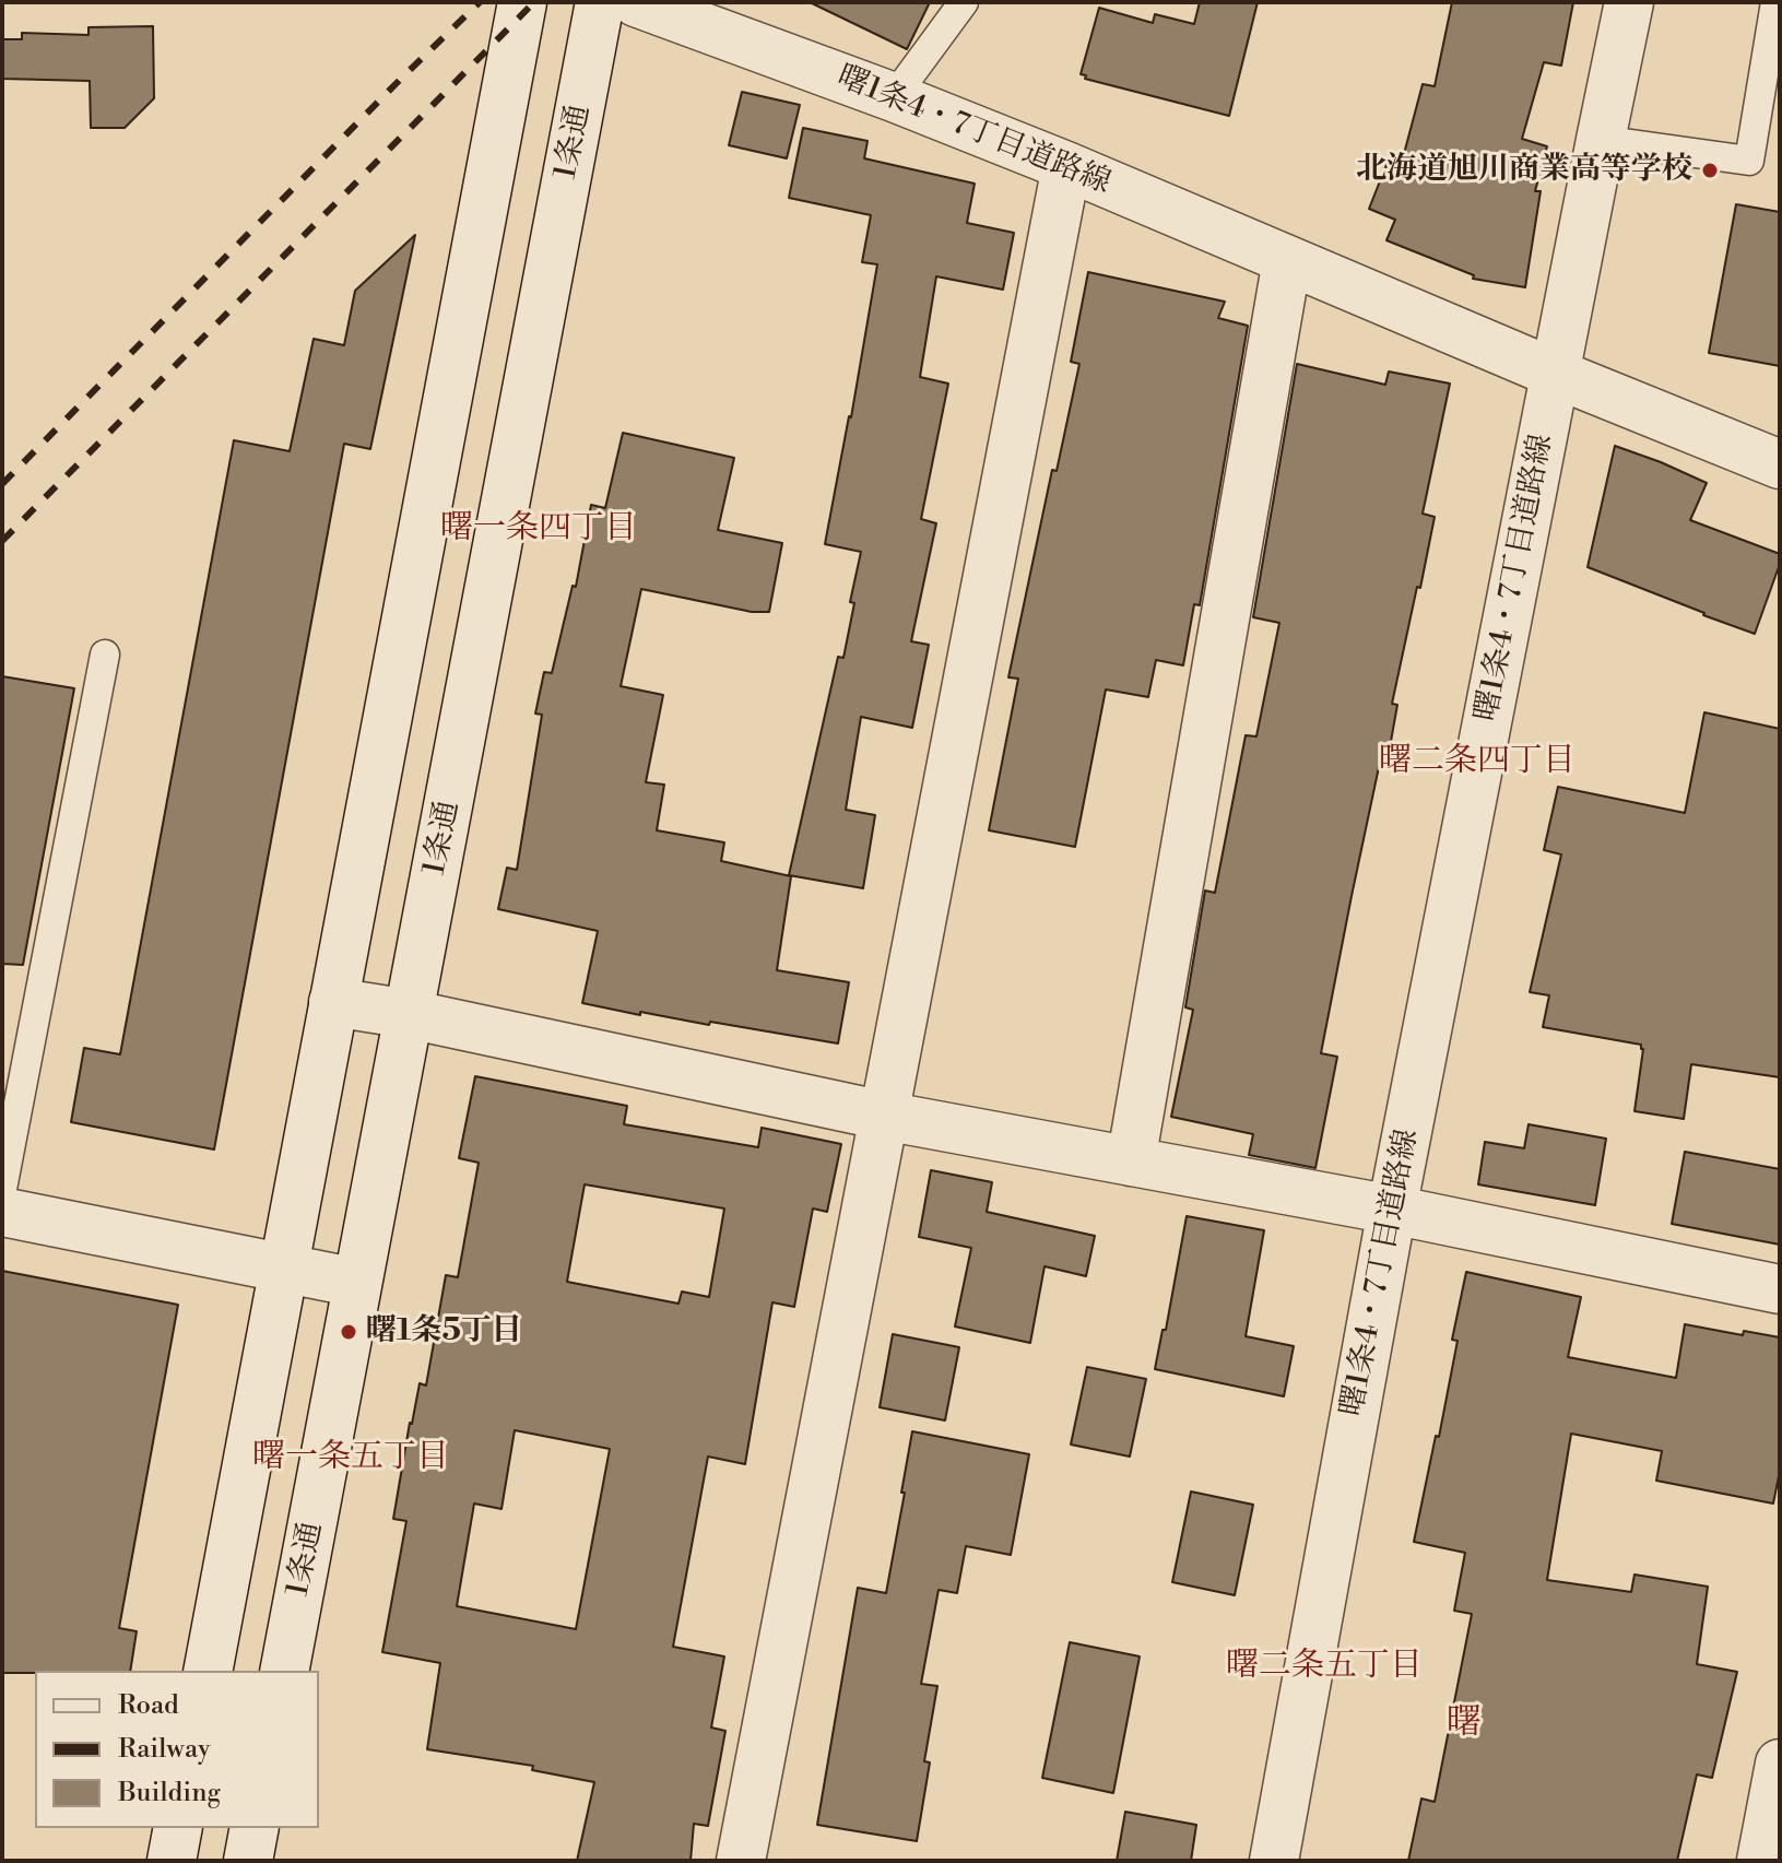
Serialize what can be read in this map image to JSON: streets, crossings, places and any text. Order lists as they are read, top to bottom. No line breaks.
{"streets":{"street":["曙1条4・7丁目道路線","1条通"]},"districts":["曙一条四丁目","曙二条四丁目","曙一条五丁目","曙二条五丁目","曙"],"places":["北海道旭川商業高等学校","曙1条5丁目"],"legend":["Road","Railway","Building"]}
